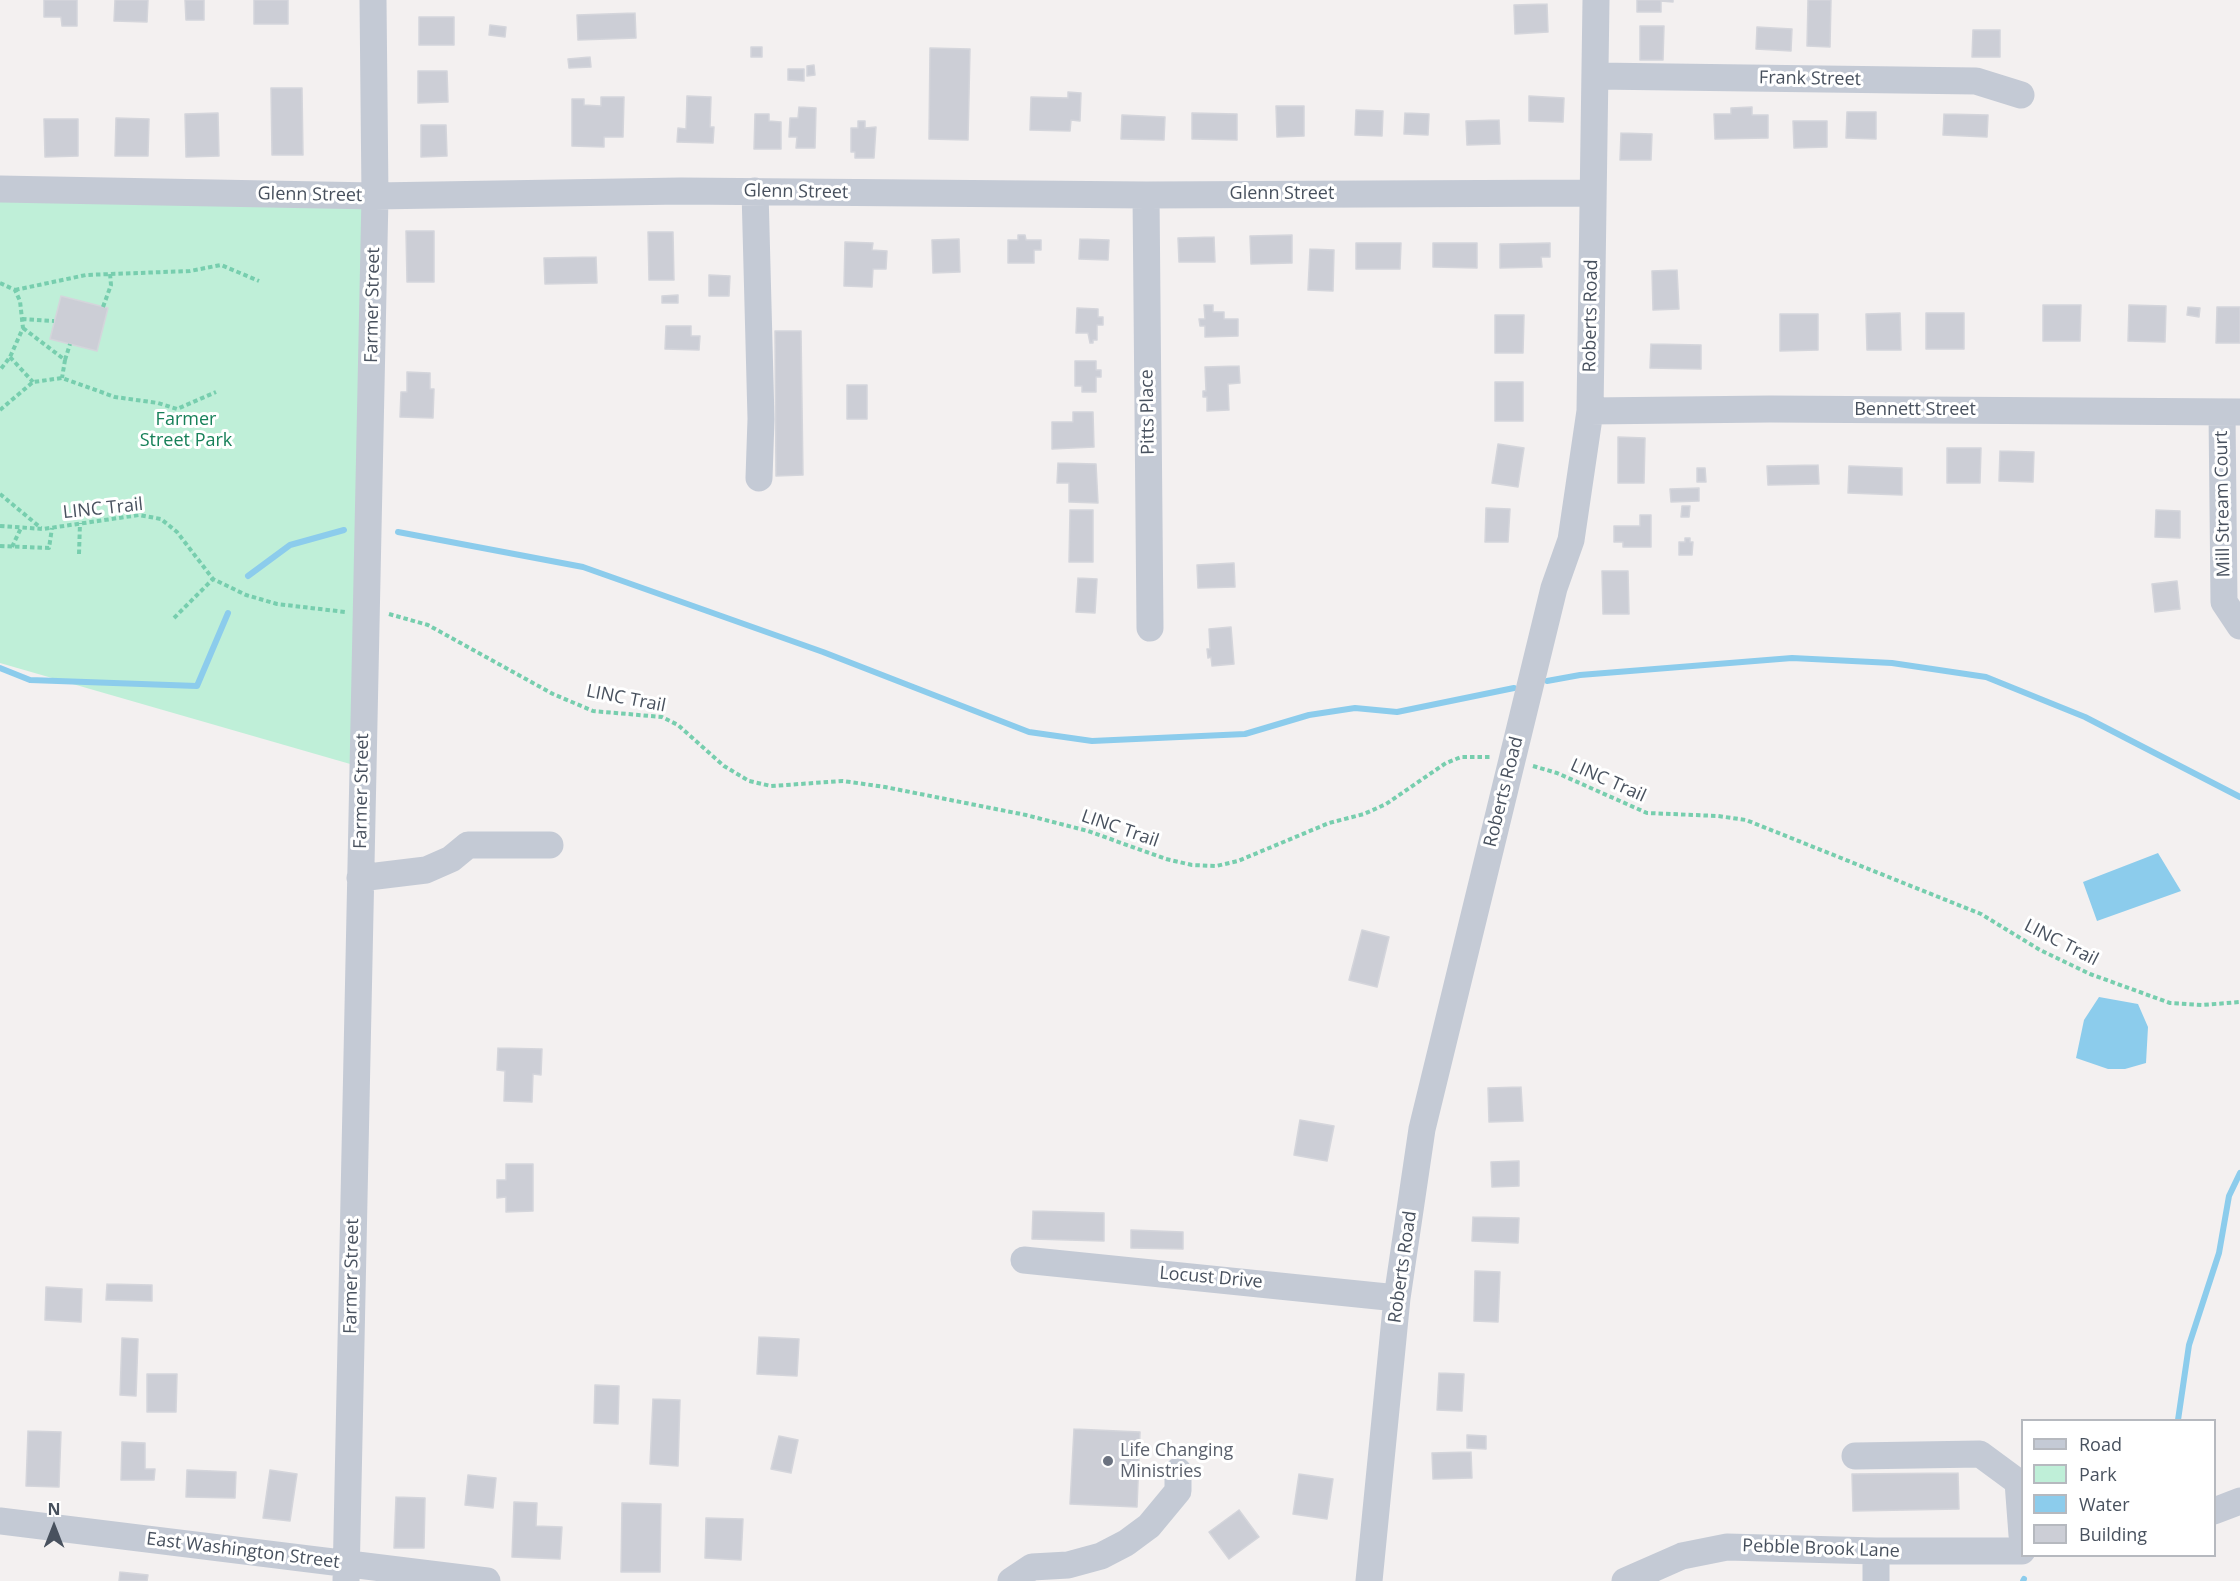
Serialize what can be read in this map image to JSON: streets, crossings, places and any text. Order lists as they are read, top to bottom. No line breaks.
{"streets":{"street":["Frank Street","Glenn Street","Farmer Street","Roberts Road","Bennett Street","Pitts Place","Mill Stream Court","Locust Drive","Pebble Brook Lane","East Washington Street"],"path":["LINC Trail"]},"crossings":[["Frank Street","Roberts Road"],["Glenn Street","Farmer Street"],["Glenn Street","Roberts Road"],["Glenn Street","Pitts Place"],["Farmer Street","LINC Trail"],["Farmer Street","East Washington Street"],["Roberts Road","Bennett Street"],["Roberts Road","LINC Trail"],["Roberts Road","Locust Drive"],["Bennett Street","Mill Stream Court"]],"parks":["Farmer Street Park"],"places":["Life Changing Ministries"],"legend":["Road","Park","Water","Building"],"north":"top"}
